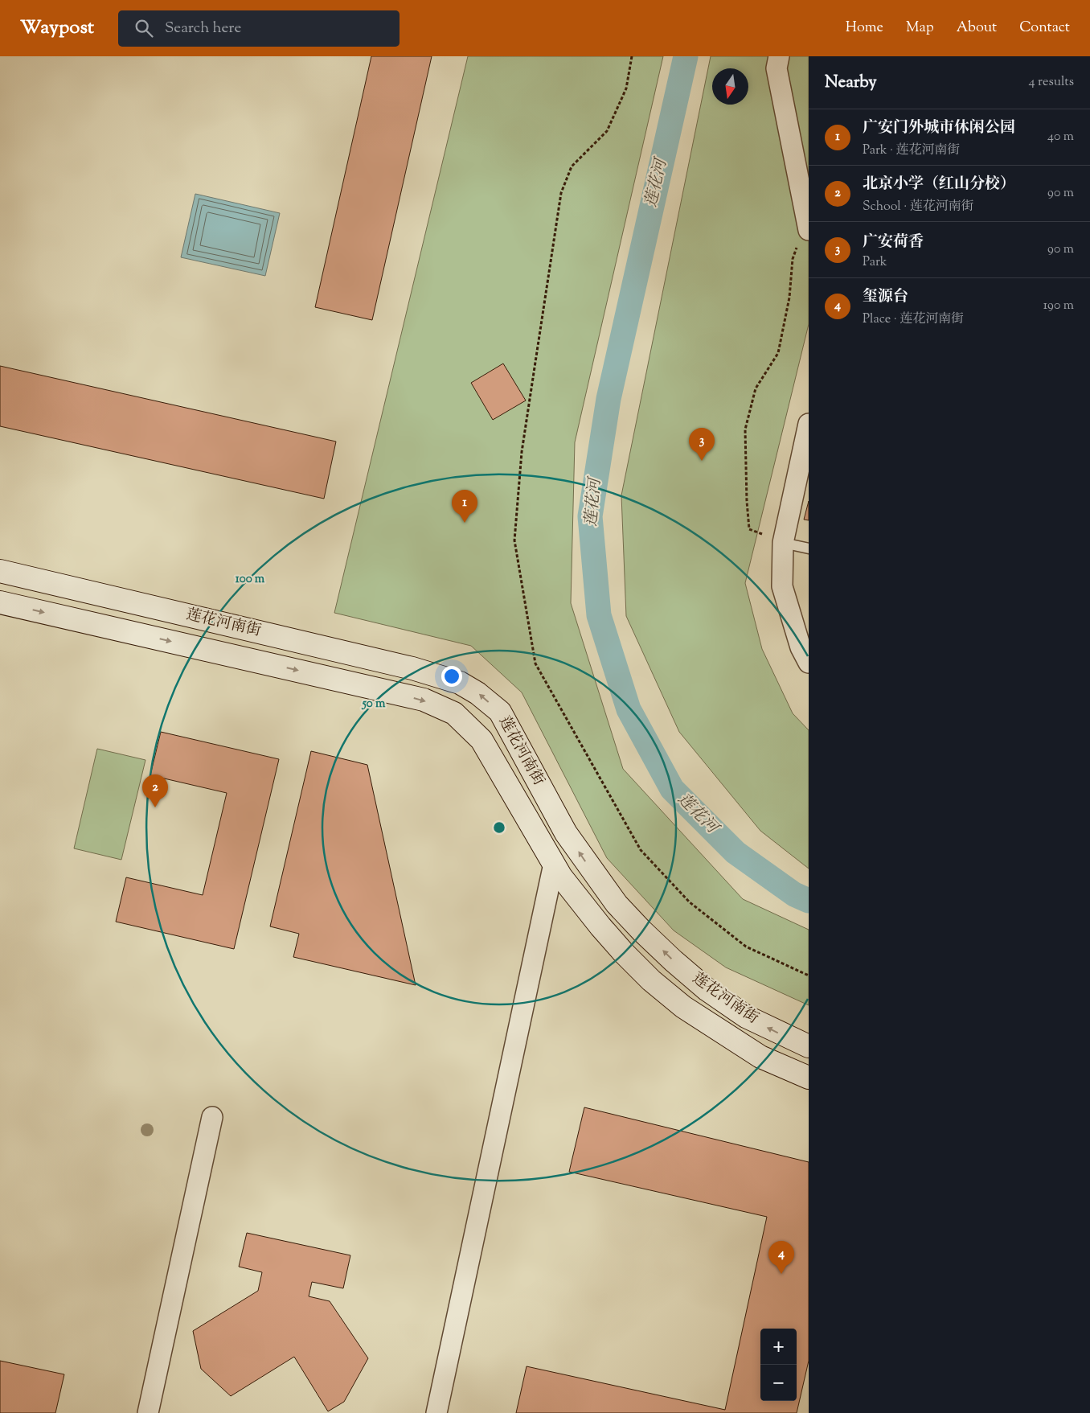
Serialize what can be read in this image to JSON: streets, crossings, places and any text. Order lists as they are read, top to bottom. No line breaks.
{"streets":{"street":["莲花河南街"]},"water":["莲花河"],"north":"bottom","page":{"header":"Waypost","search":"Search here","nav":["Home","Map","About","Contact"],"heading":["Nearby","4 results"],"list":[{"mark":"1","name":"广安门外城市休闲公园","note":"Park · 莲花河南街","value":"40 m"},{"mark":"2","name":"北京小学（红山分校）","note":"School · 莲花河南街","value":"90 m"},{"mark":"3","name":"广安荷香","note":"Park","value":"90 m"},{"mark":"4","name":"玺源台","note":"Place · 莲花河南街","value":"190 m"}],"pins":["3","1","2","4"],"map_buttons":["+","−"]},"rings":["100 m","50 m"]}
